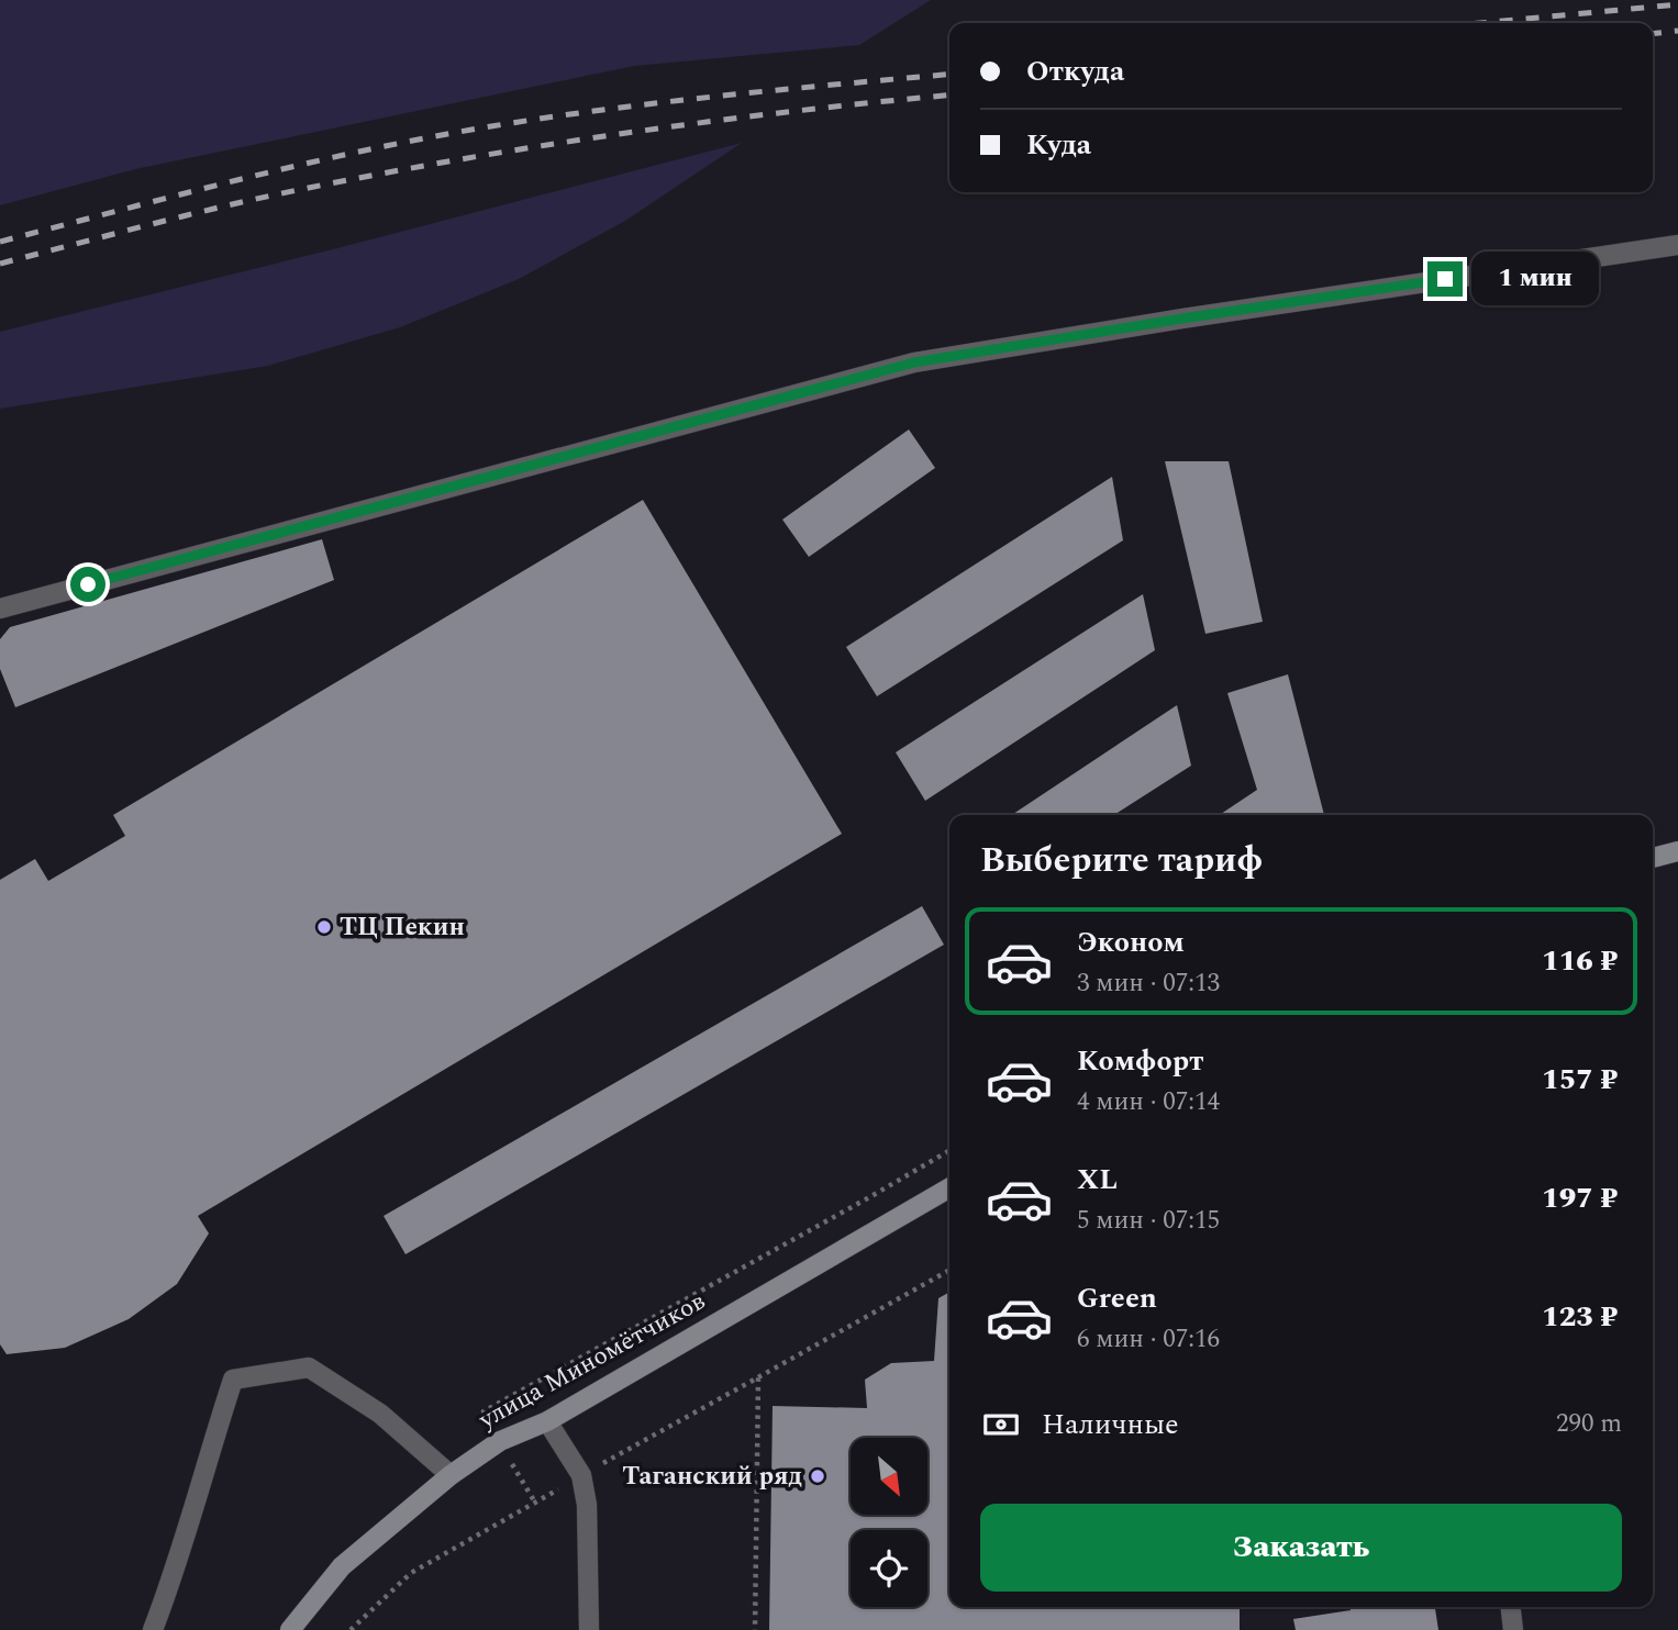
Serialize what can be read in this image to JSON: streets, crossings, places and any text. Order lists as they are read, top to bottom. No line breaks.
{"streets":{"street":["улица Миномётчиков"]},"places":["ТЦ Пекин","Таганский ряд"],"north":"bottom right","page":{"banner":["Откуда","Куда"],"bubble":"1 мин","heading":"Выберите тариф","list":[{"name":"Эконом","note":"3 мин · 07:13","value":"116 ₽"},{"name":"Комфорт","note":"4 мин · 07:14","value":"157 ₽"},{"name":"XL","note":"5 мин · 07:15","value":"197 ₽"},{"name":"Green","note":"6 мин · 07:16","value":"123 ₽"}],"pay":["Наличные","290 m"],"buttons":"Заказать"}}
